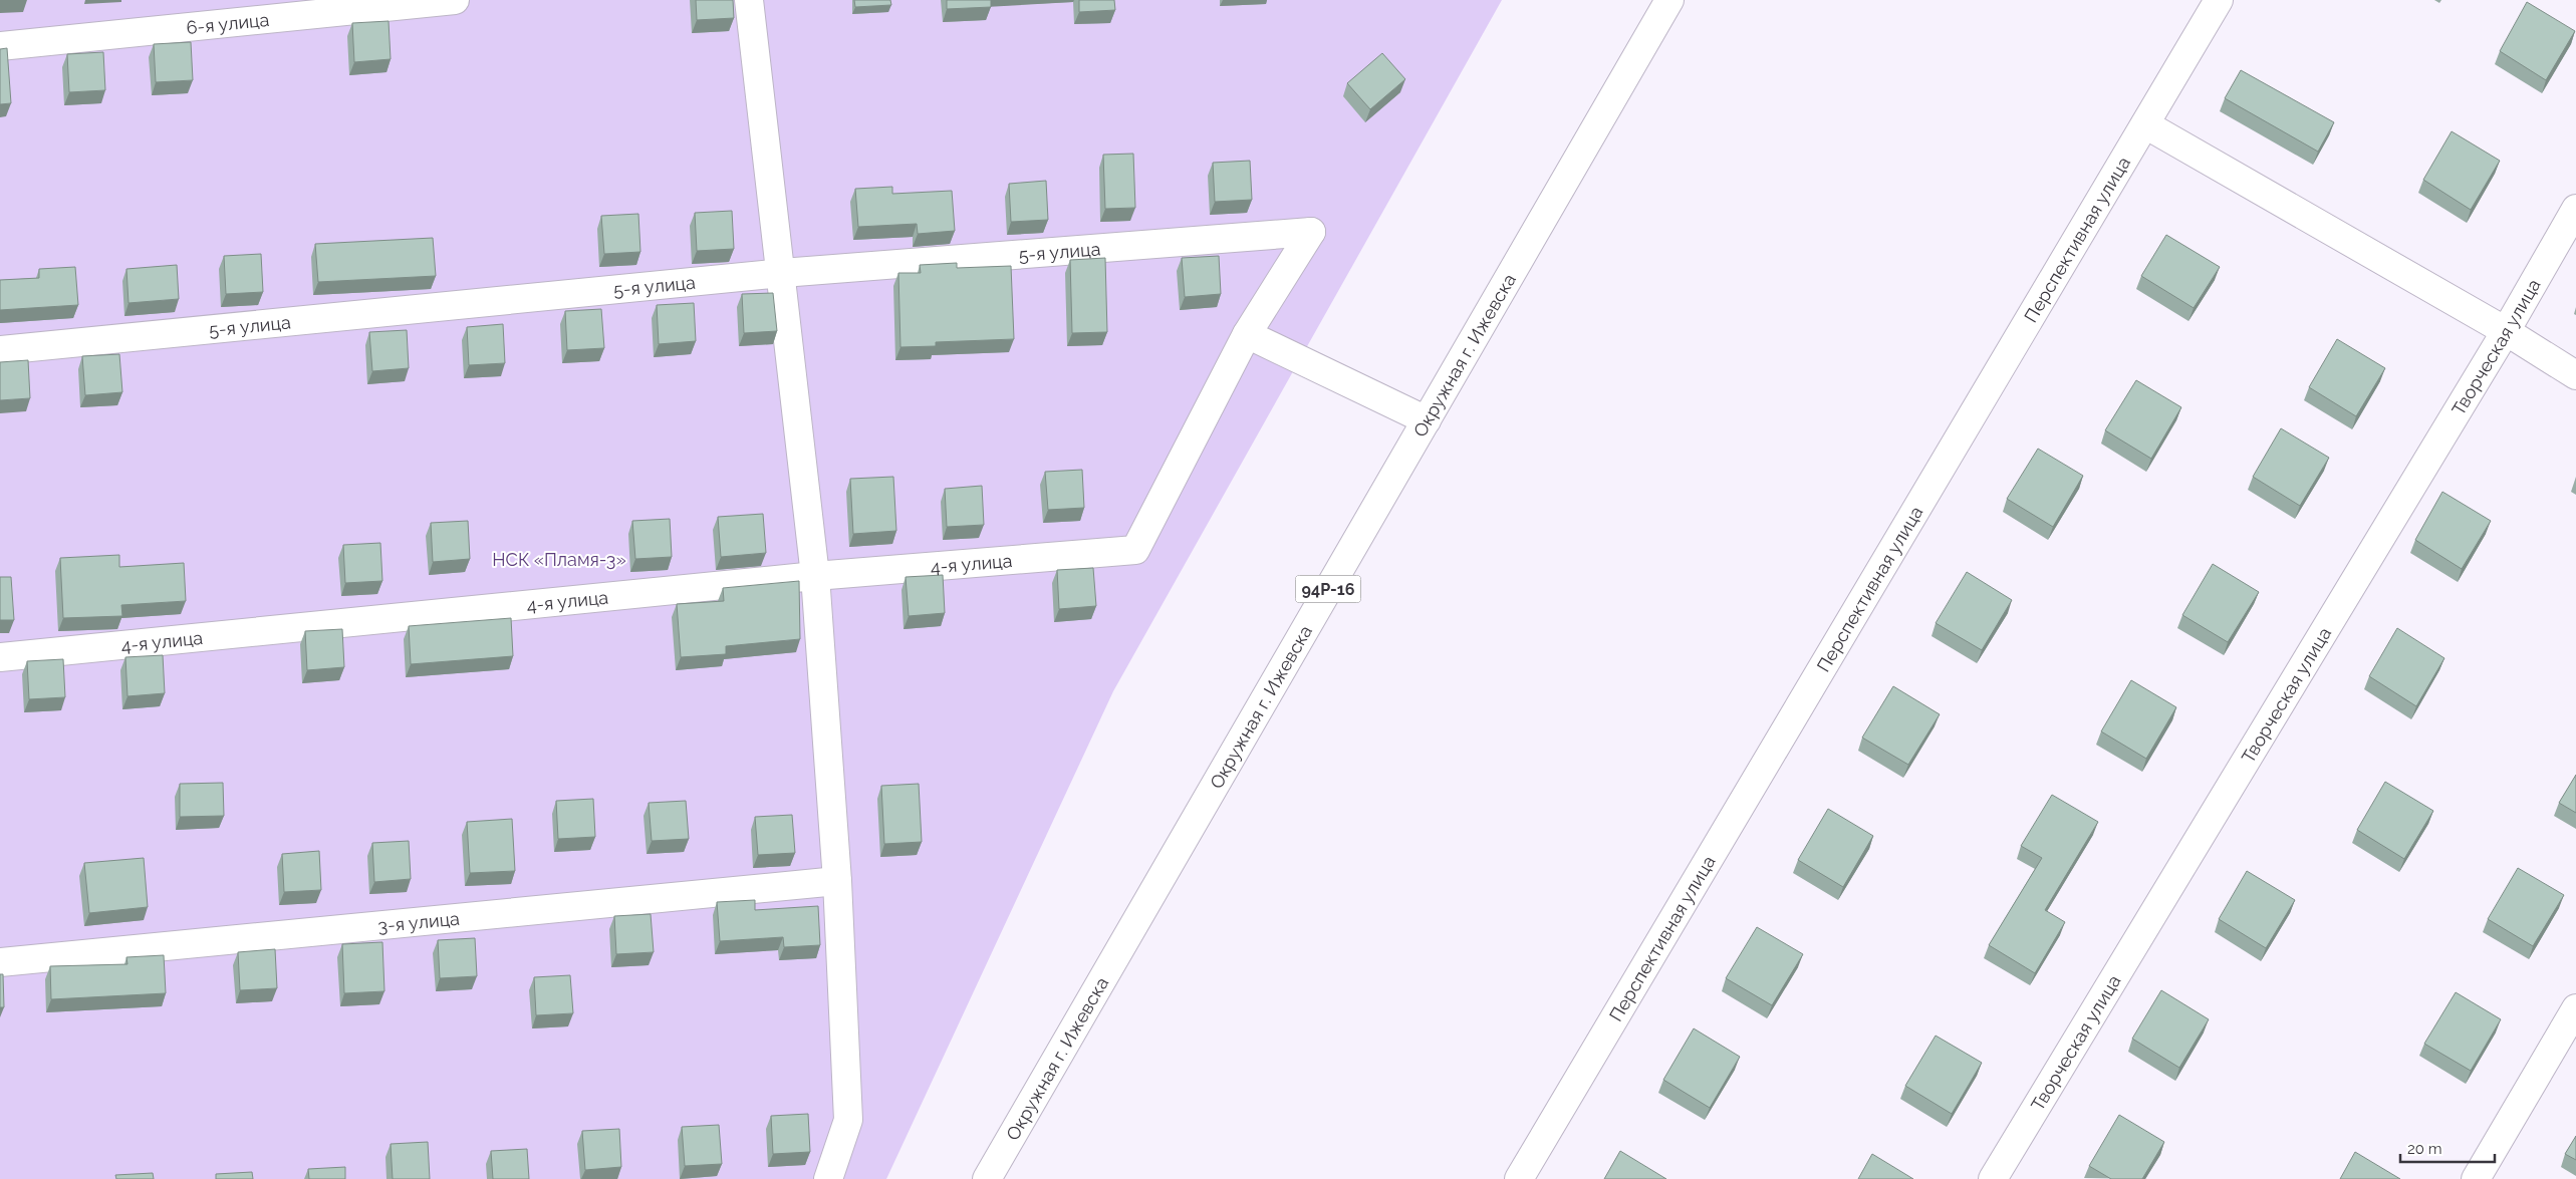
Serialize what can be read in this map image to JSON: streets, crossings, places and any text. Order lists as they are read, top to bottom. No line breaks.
{"streets":{"street":["6-я улица","Перспективная улица","5-я улица","Творческая улица","Окружная г. Ижевска","4-я улица","94Р-16","3-я улица"]},"crossings":[["5-я улица","4-я улица"]],"parks":["НСК «Пламя-3»"],"scale_bar":"20 m"}
